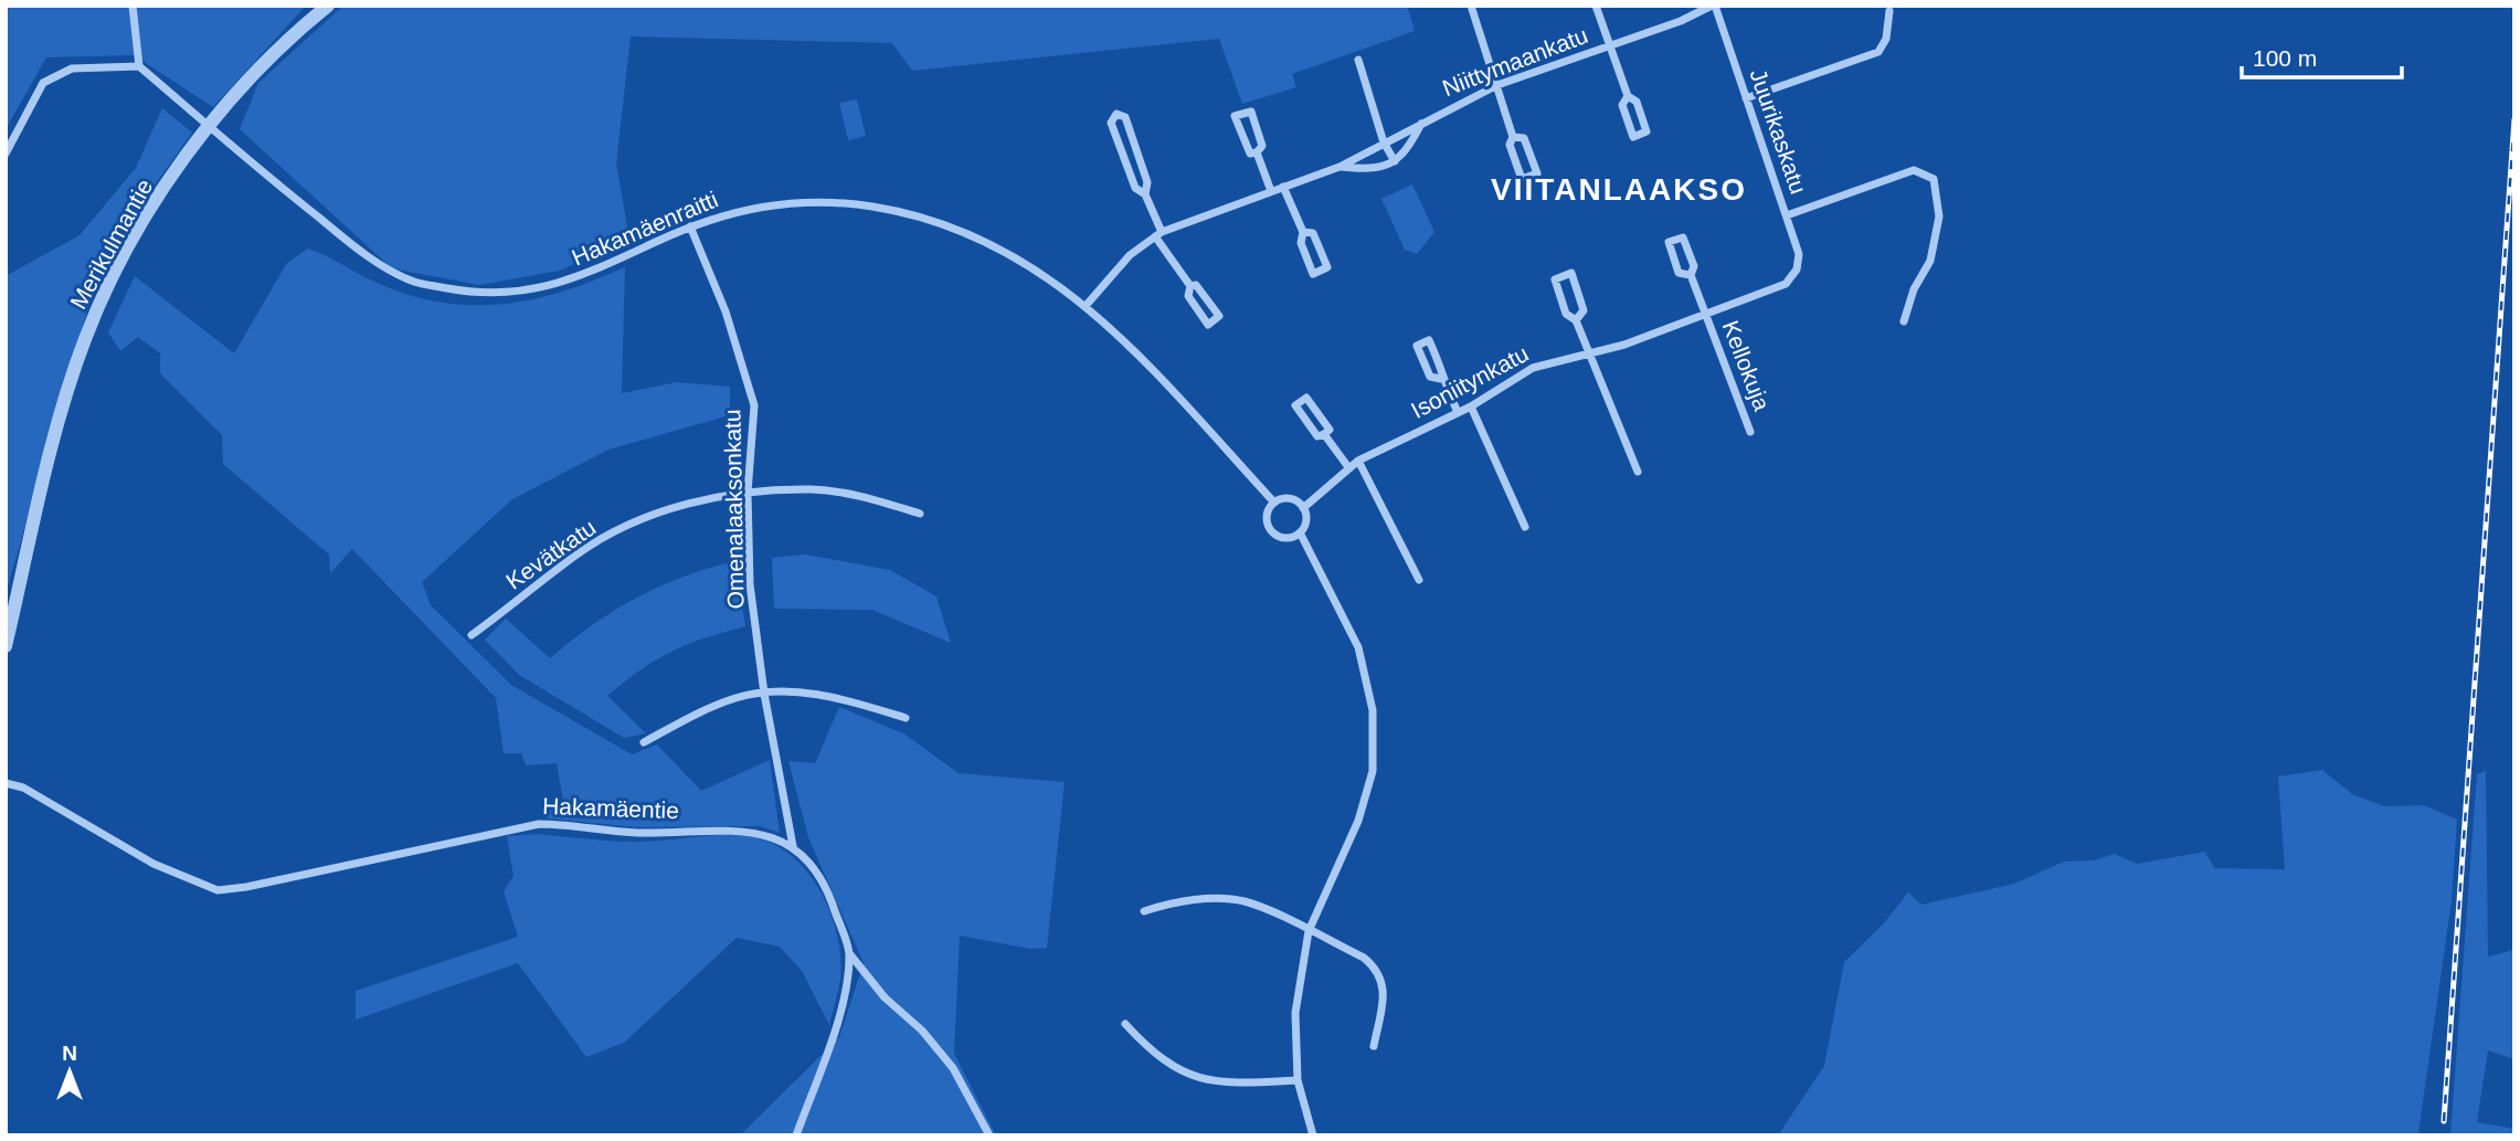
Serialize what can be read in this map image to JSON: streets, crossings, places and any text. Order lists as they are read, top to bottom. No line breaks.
{"streets":{"street":["Niittymaankatu","Juurikaskatu","Hakamäenraitti","Merikulmantie","Kellokuja","Isoniitynkatu","Omenalaaksonkatu","Kevätkatu","Hakamäentie"]},"crossings":[["Niittymaankatu","Juurikaskatu"],["Niittymaankatu","Hakamäenraitti"],["Juurikaskatu","Isoniitynkatu"],["Hakamäenraitti","Merikulmantie"],["Hakamäenraitti","Isoniitynkatu"],["Hakamäenraitti","Omenalaaksonkatu"],["Kellokuja","Isoniitynkatu"],["Omenalaaksonkatu","Kevätkatu"],["Omenalaaksonkatu","Hakamäentie"]],"districts":["VIITANLAAKSO"],"scale_bar":"100 m","north":"top"}
